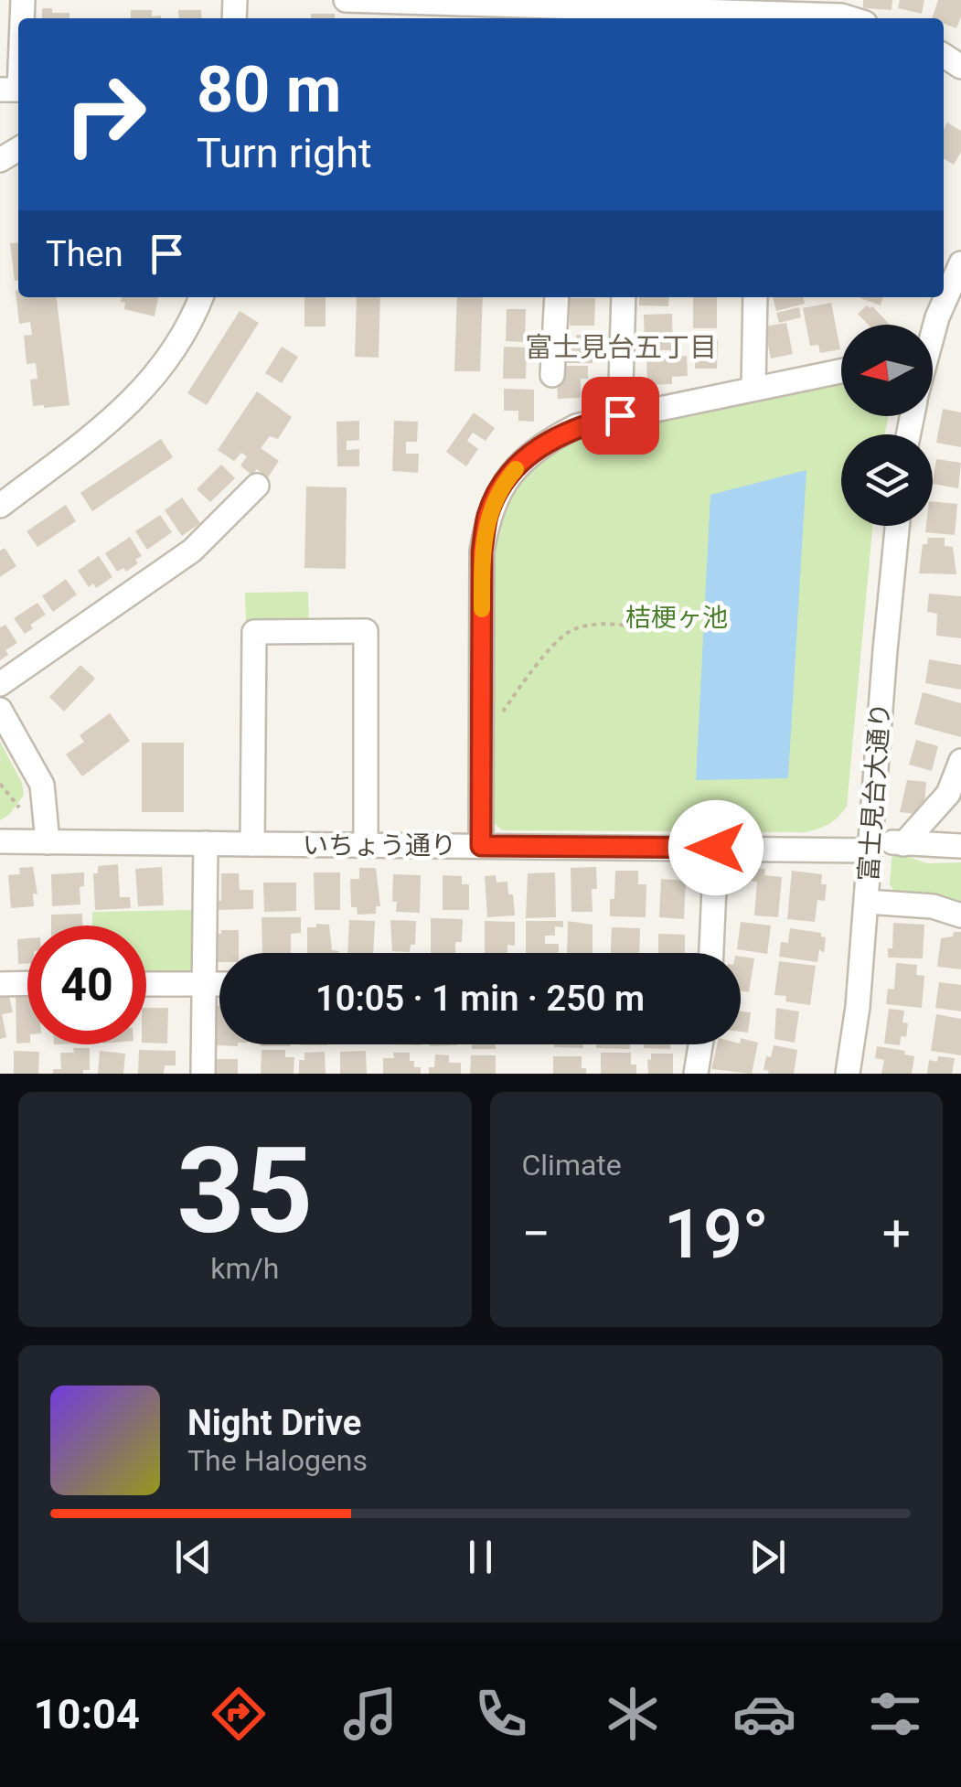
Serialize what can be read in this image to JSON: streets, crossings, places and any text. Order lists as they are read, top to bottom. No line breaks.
{"streets":{"street":["富士見台大通り","いちょう通り"]},"crossings":[["富士見台大通り","いちょう通り"]],"districts":["富士見台五丁目"],"parks":["桔梗ヶ池"],"north":"left","page":{"turn":["80 m","Turn right"],"then":"Then","limit":"40","trip":"10:05 · 1 min · 250 m","tile":[["35","km/h"],"Climate"],"heat":["−","19°","+"],"song":["Night Drive","The Halogens"],"tabs":"10:04"}}
